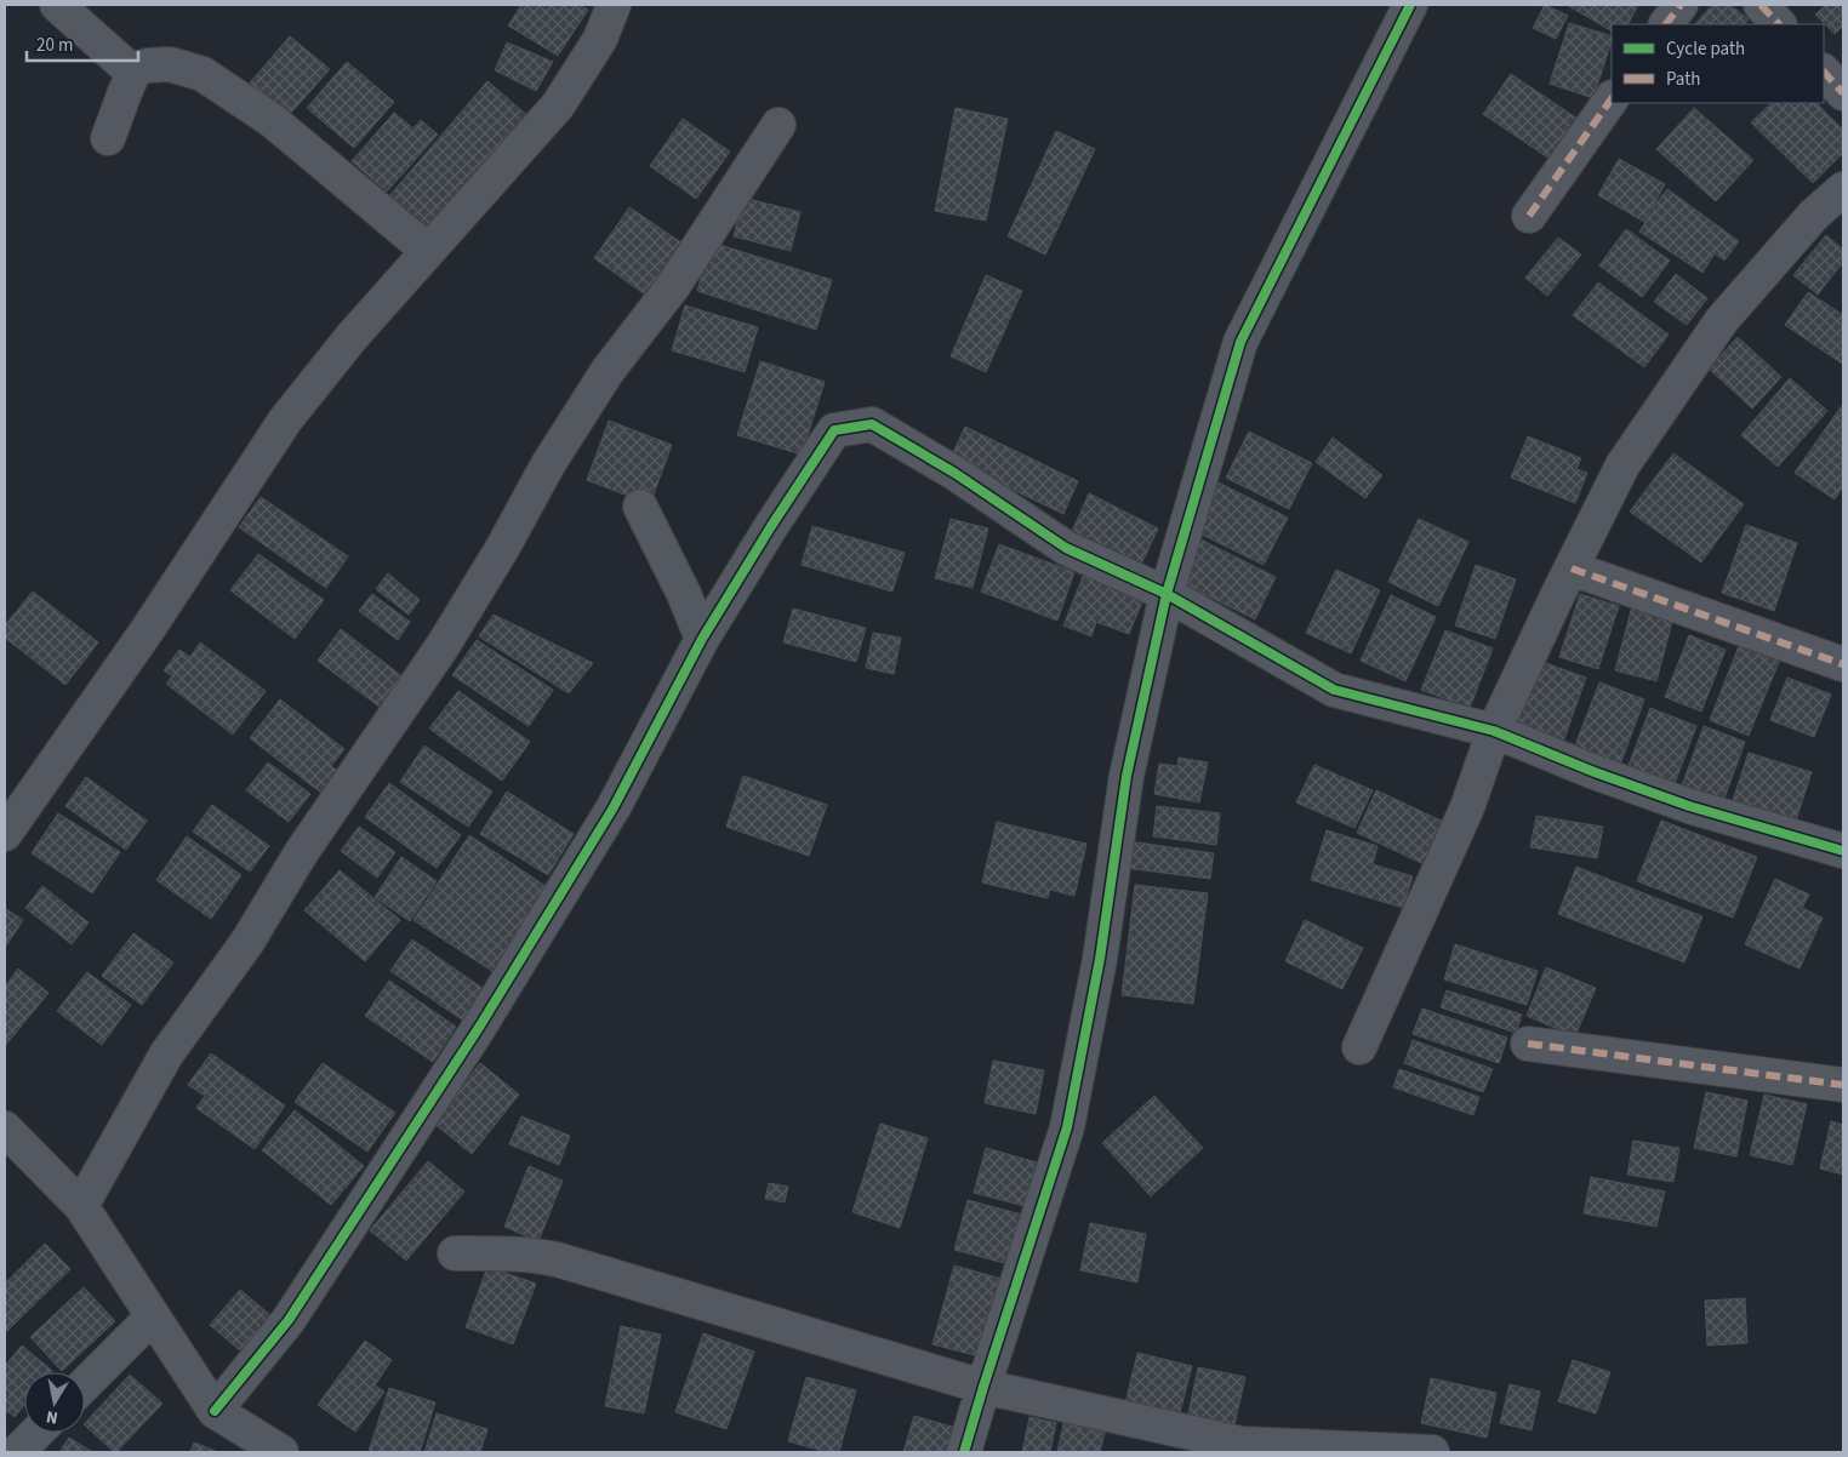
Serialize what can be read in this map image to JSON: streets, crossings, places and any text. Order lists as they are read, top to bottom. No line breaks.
{"legend":["Cycle path","Path"],"scale_bar":"20 m","north":"bottom"}
